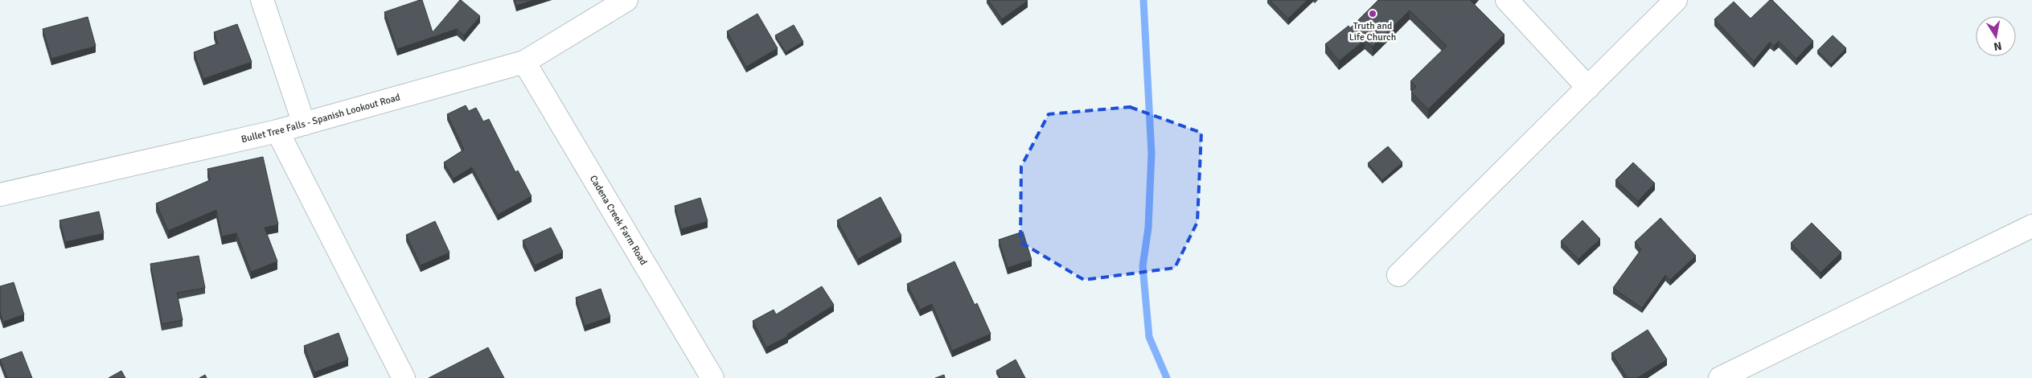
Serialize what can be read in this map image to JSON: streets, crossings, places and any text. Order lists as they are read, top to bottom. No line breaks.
{"streets":{"street":["Bullet Tree Falls - Spanish Lookout Road","Cadena Creek Farm Road"]},"crossings":[["Bullet Tree Falls - Spanish Lookout Road","Cadena Creek Farm Road"]],"places":["Truth and Life Church"],"north":"bottom"}
